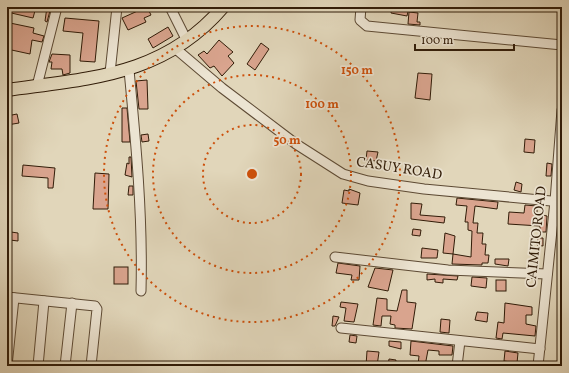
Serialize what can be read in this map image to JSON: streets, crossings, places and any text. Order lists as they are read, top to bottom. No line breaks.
{"streets":{"street":["CASUY ROAD","CAIMITO ROAD"]},"crossings":[["CASUY ROAD","CAIMITO ROAD"]],"scale_bar":"100 m","rings":["150 m","100 m","50 m"]}
